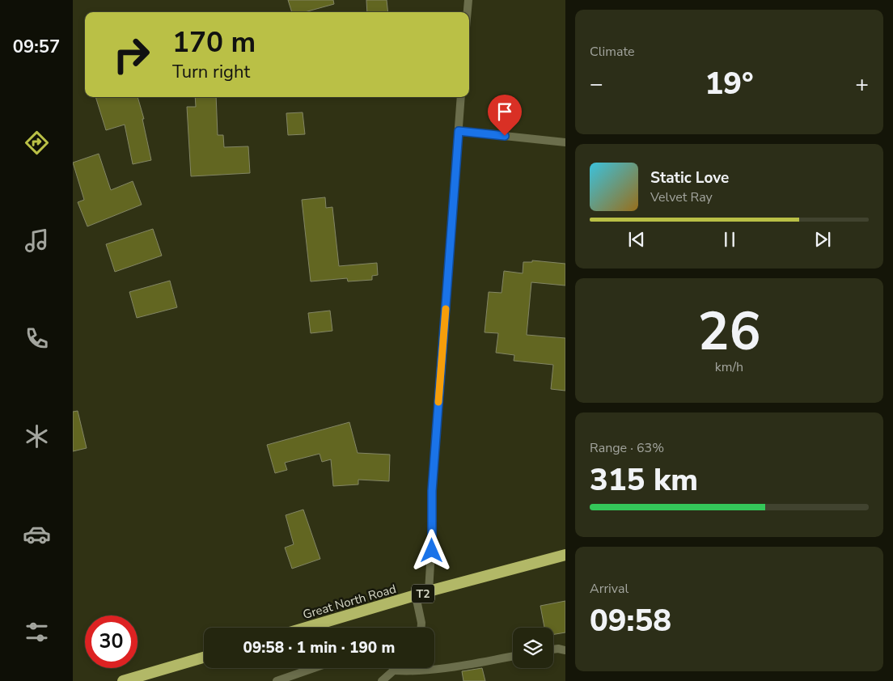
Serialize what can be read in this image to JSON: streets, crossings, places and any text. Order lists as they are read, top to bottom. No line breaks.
{"streets":{"highway":["T2","Great North Road"]},"page":{"tabs":"09:57","tile":["Climate",["26","km/h"],["Range · 63%","315 km"],["Arrival","09:58"]],"turn":["170 m","Turn right"],"heat":["−","19°","+"],"song":["Static Love","Velvet Ray"],"limit":"30","trip":"09:58 · 1 min · 190 m"}}
